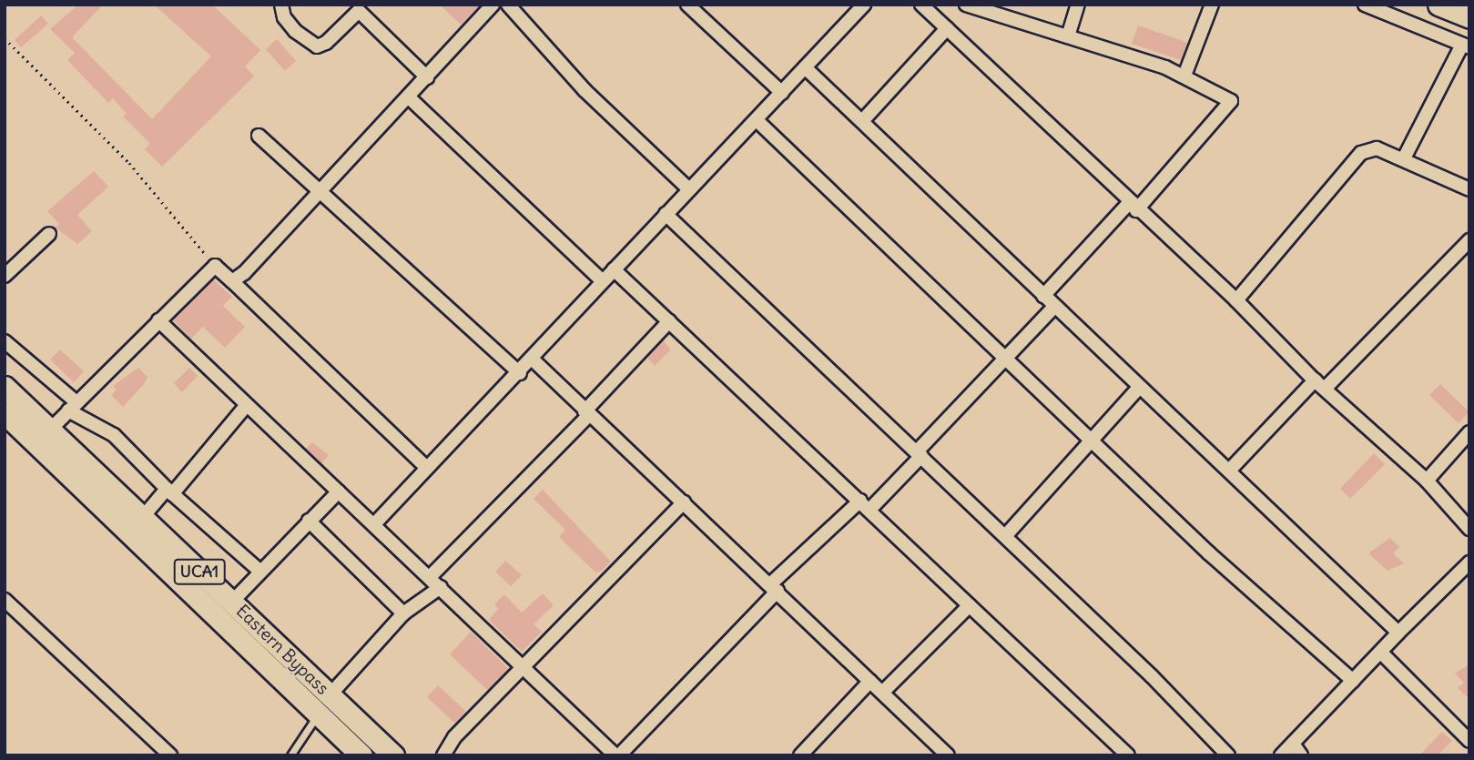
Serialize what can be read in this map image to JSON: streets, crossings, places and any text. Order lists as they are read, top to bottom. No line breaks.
{"streets":{"main road":["UCA1","Eastern Bypass"]}}
